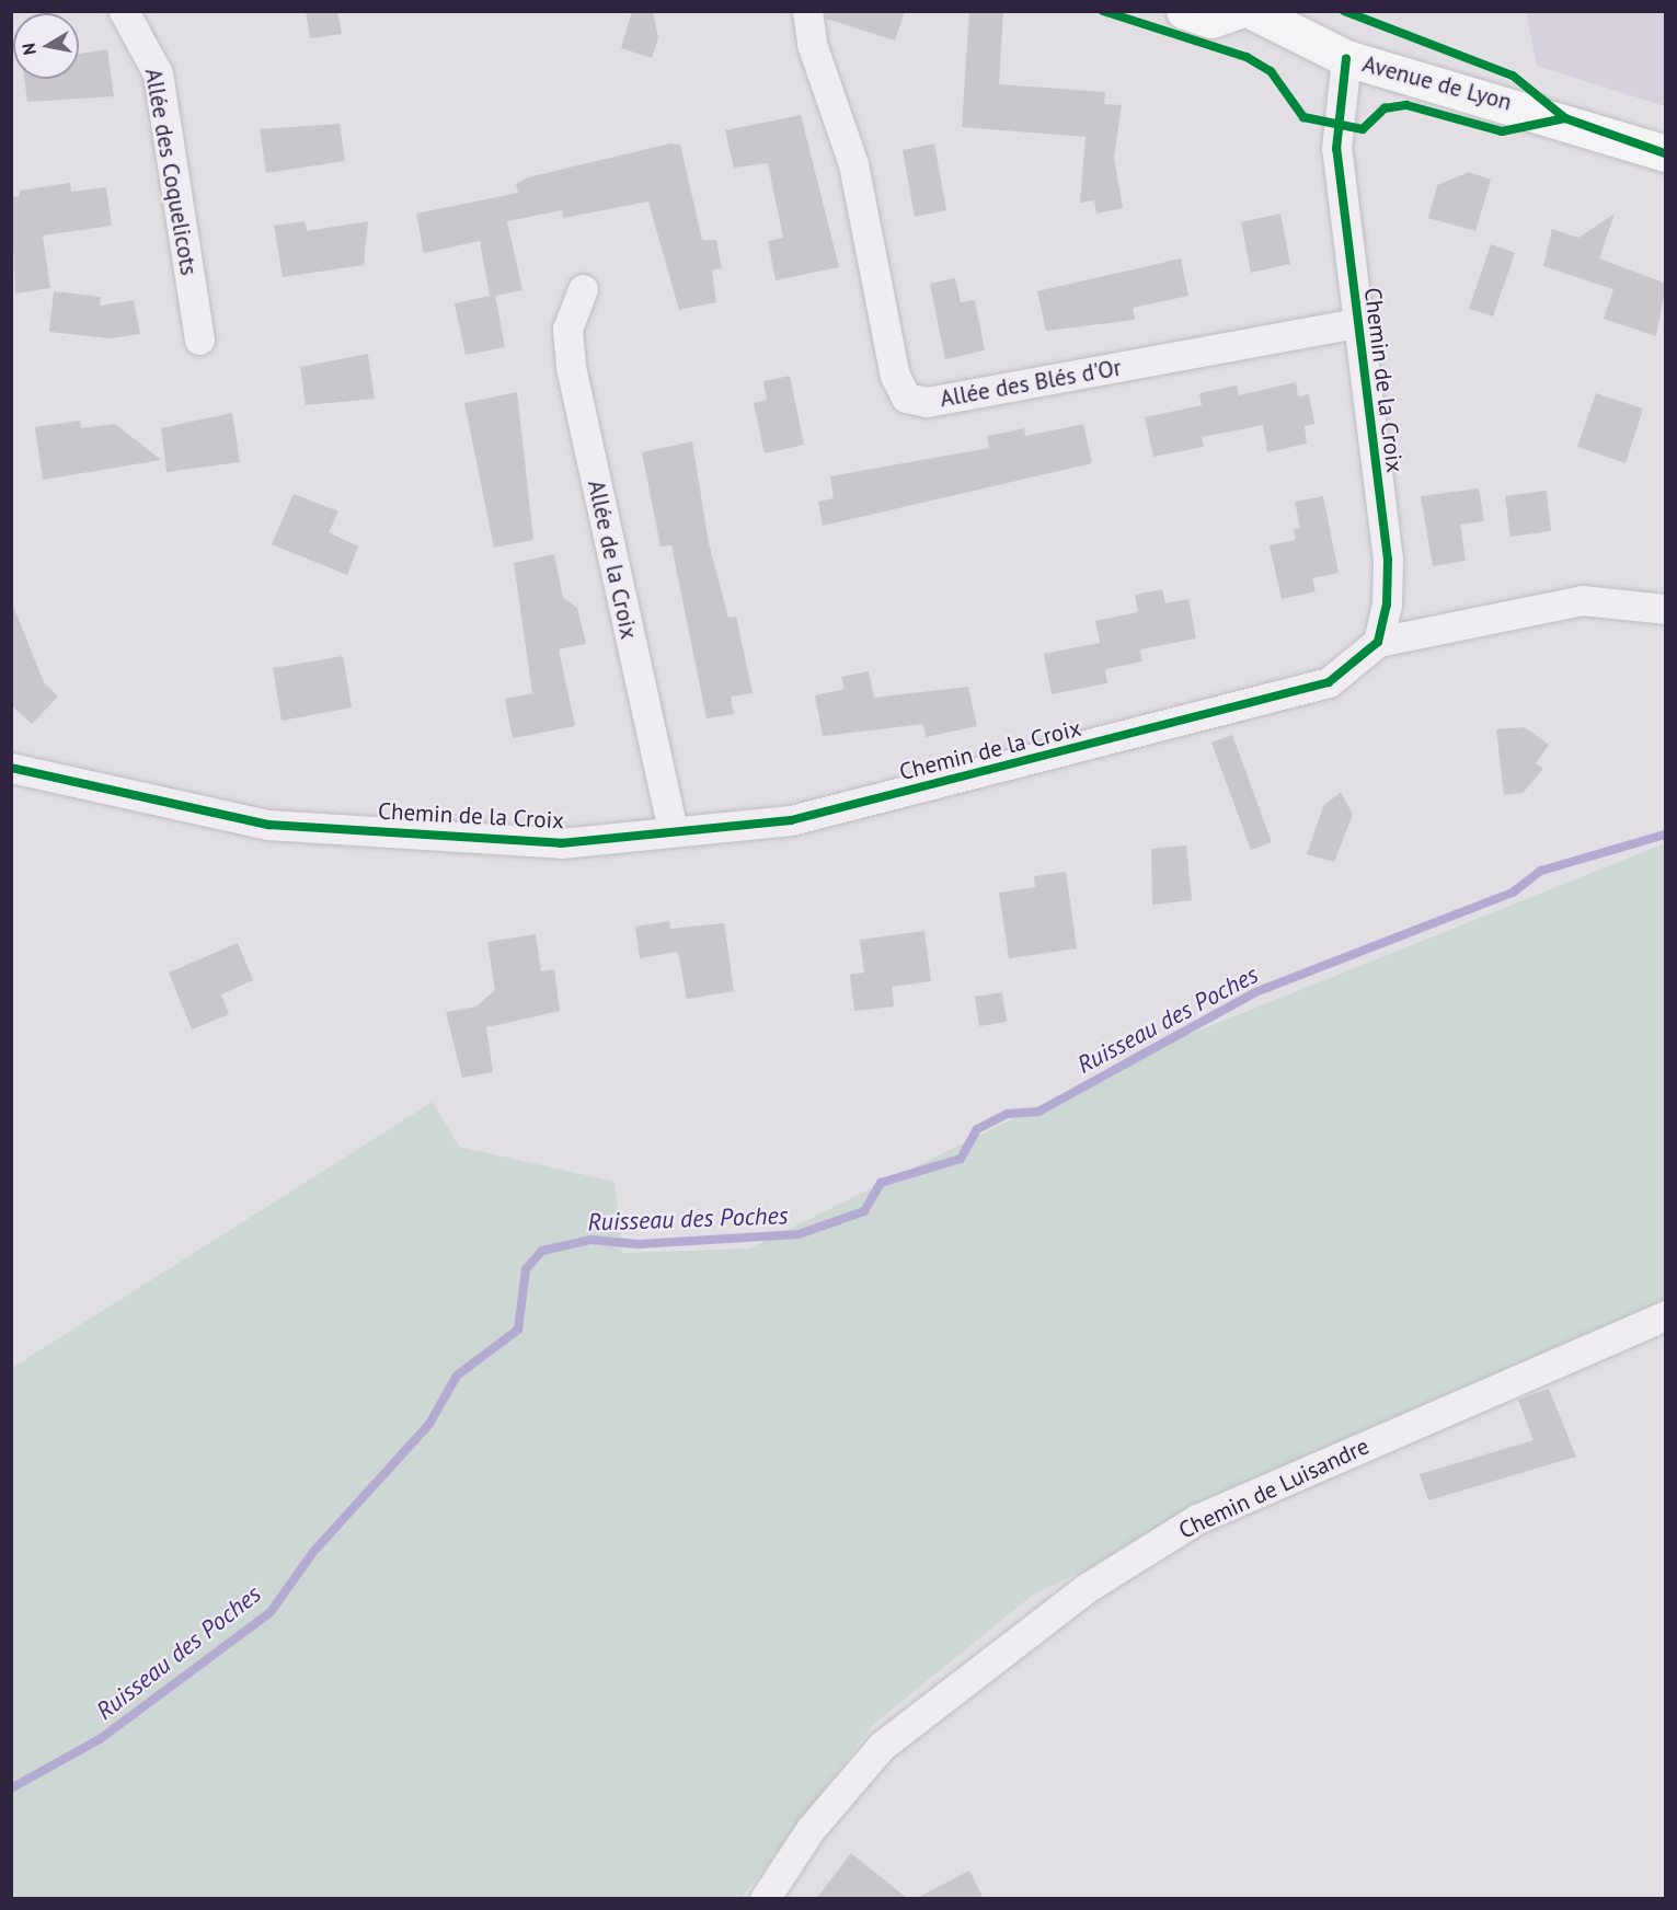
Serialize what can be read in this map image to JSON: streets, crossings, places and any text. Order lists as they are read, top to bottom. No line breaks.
{"streets":{"main road":["Avenue de Lyon"],"street":["Allée des Coquelicots","Chemin de la Croix","Allée des Blés d'Or","Allée de la Croix","Chemin de Luisandre"]},"crossings":[["Avenue de Lyon","Chemin de la Croix"],["Chemin de la Croix","Allée des Blés d'Or"],["Chemin de la Croix","Allée de la Croix"]],"water":["Ruisseau des Poches"],"north":"left"}
